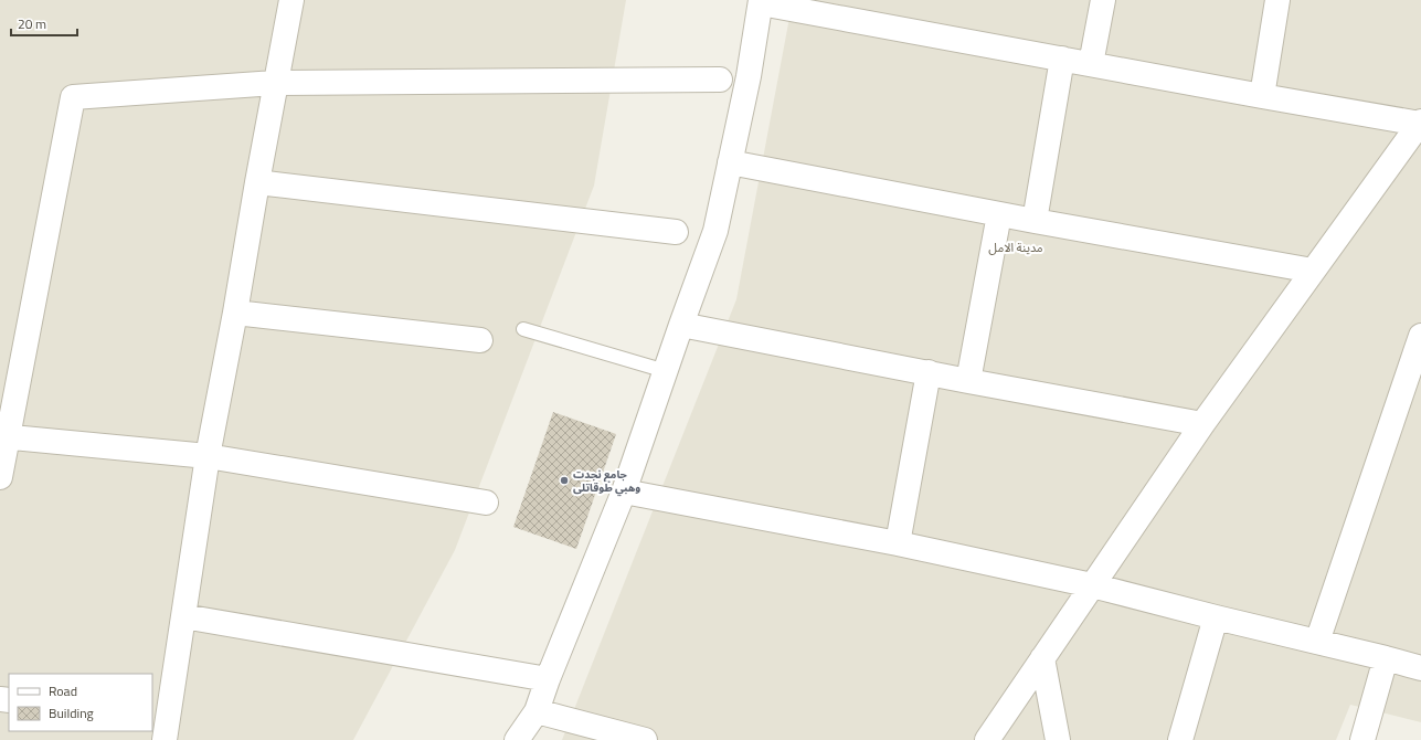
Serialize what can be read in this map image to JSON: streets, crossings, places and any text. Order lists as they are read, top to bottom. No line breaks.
{"districts":["مدينة الامل"],"places":["جامع نجدت وهبي طوقاتلى"],"legend":["Road","Building"],"scale_bar":"20 m"}
